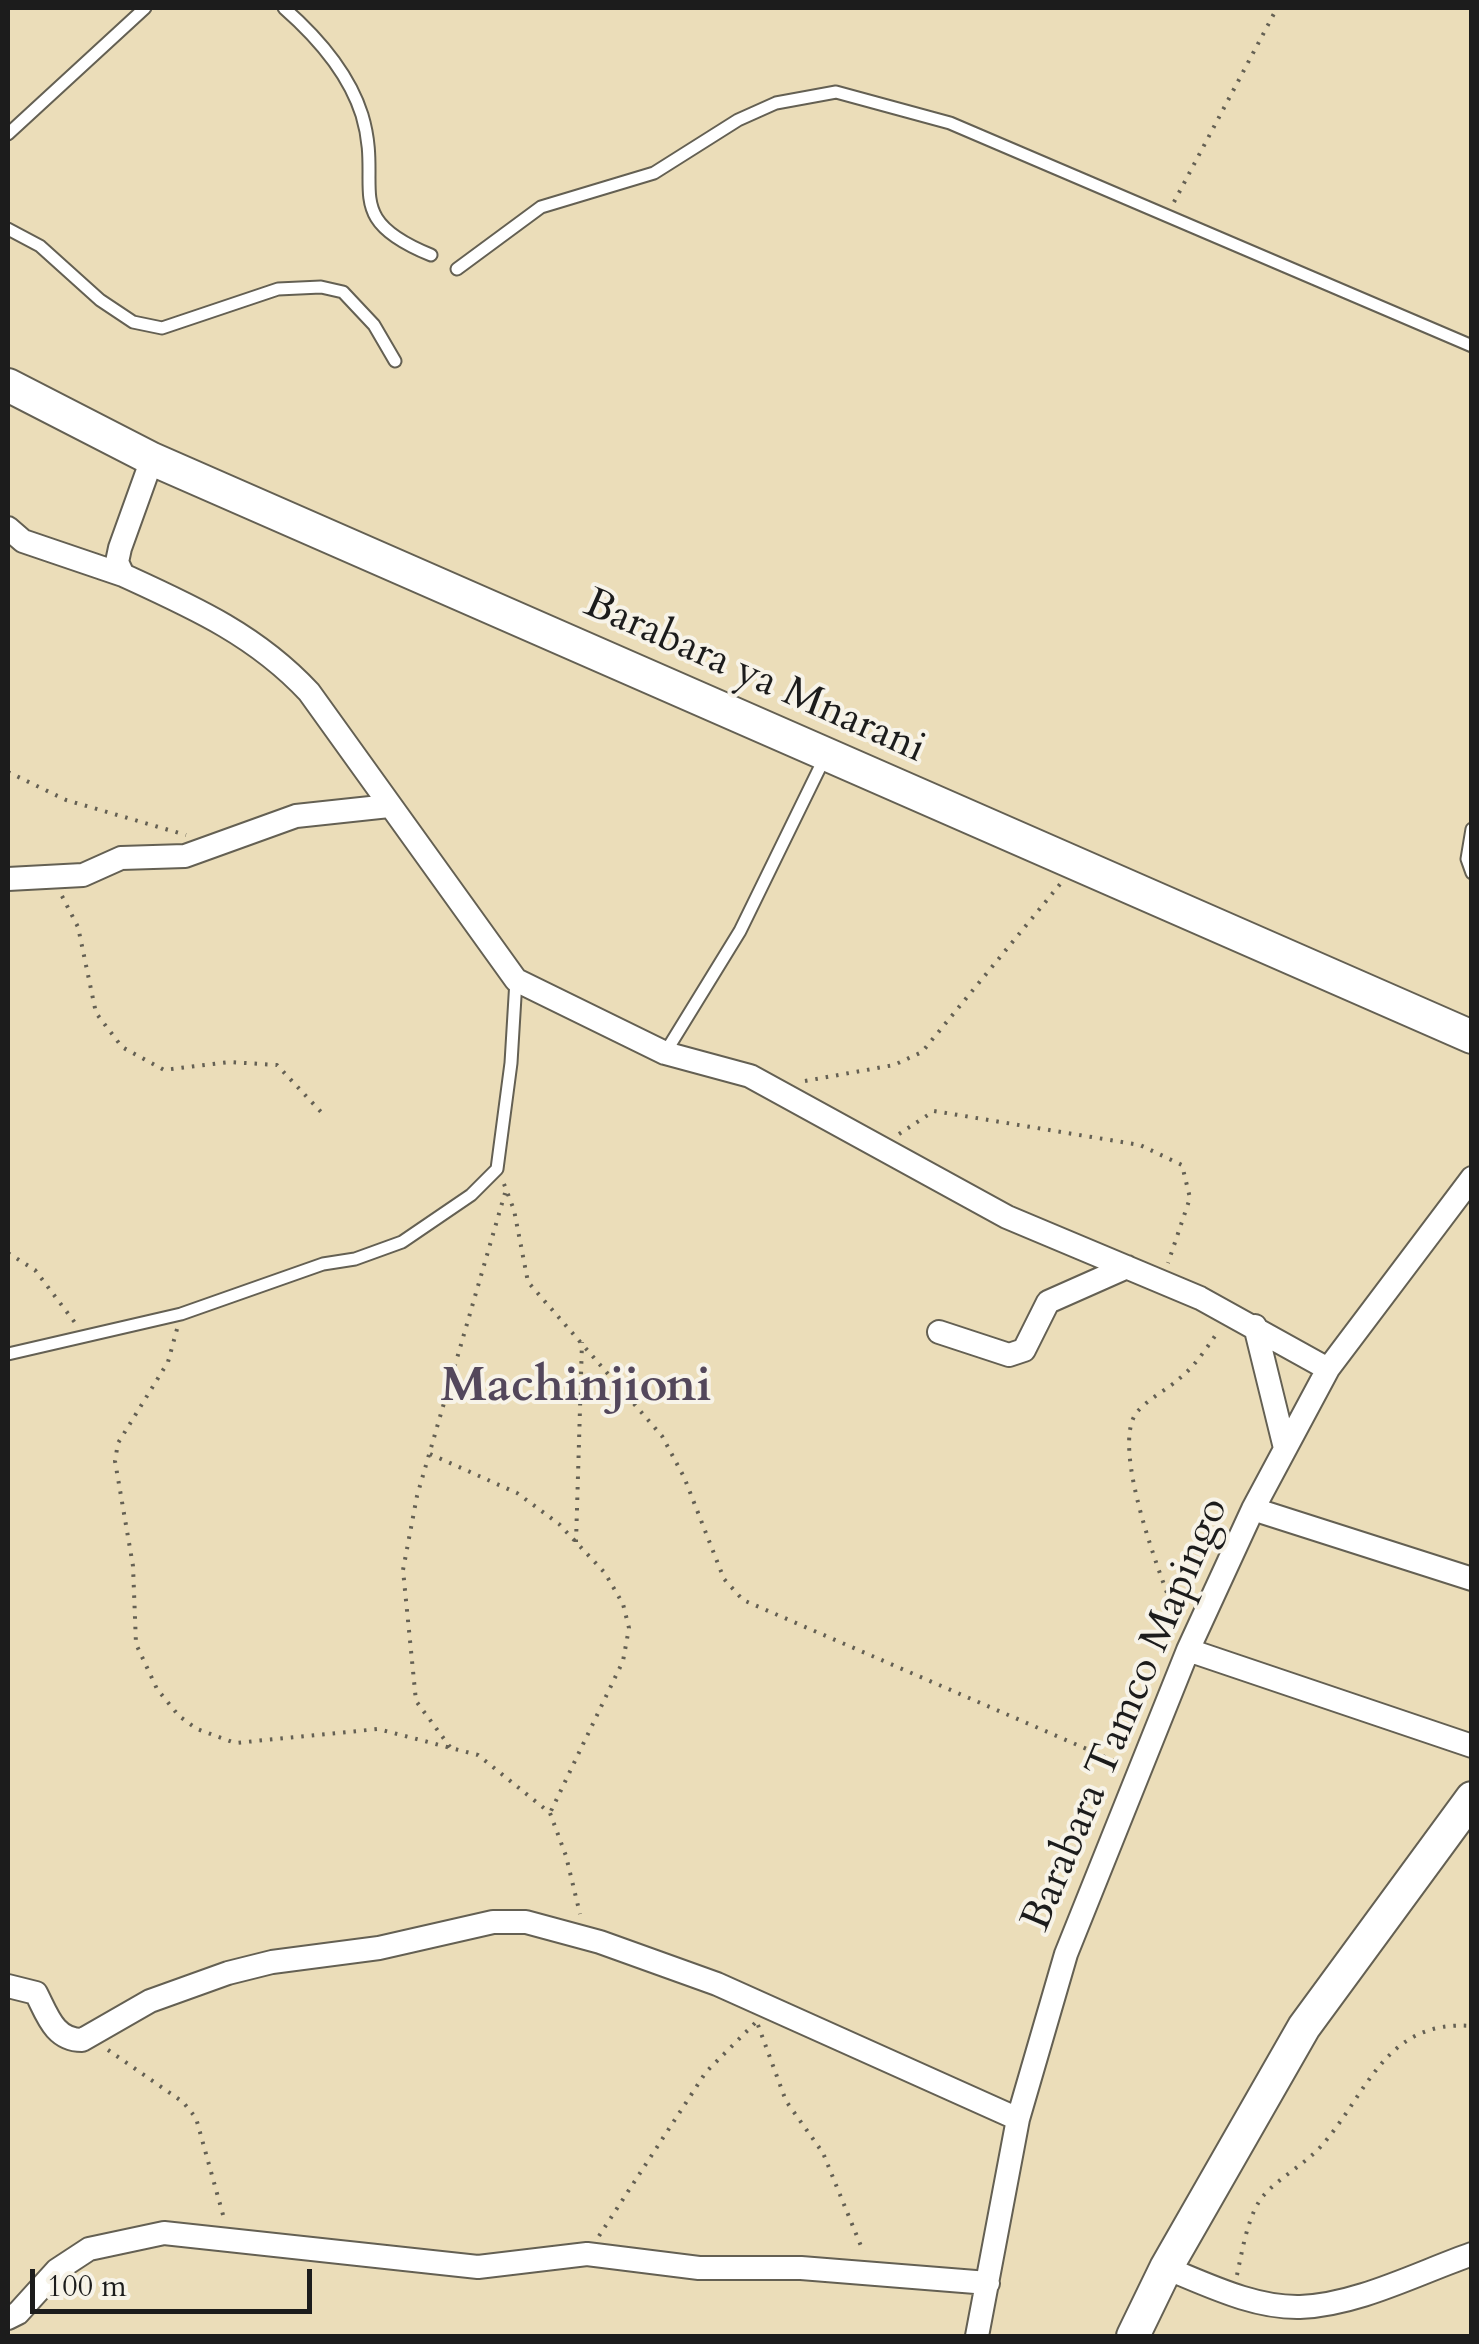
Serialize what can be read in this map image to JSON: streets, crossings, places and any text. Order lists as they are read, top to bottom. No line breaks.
{"streets":{"street":["Barabara ya Mnarani","Barabara Tamco Mapingo"]},"districts":["Machinjioni"],"scale_bar":"100 m"}
